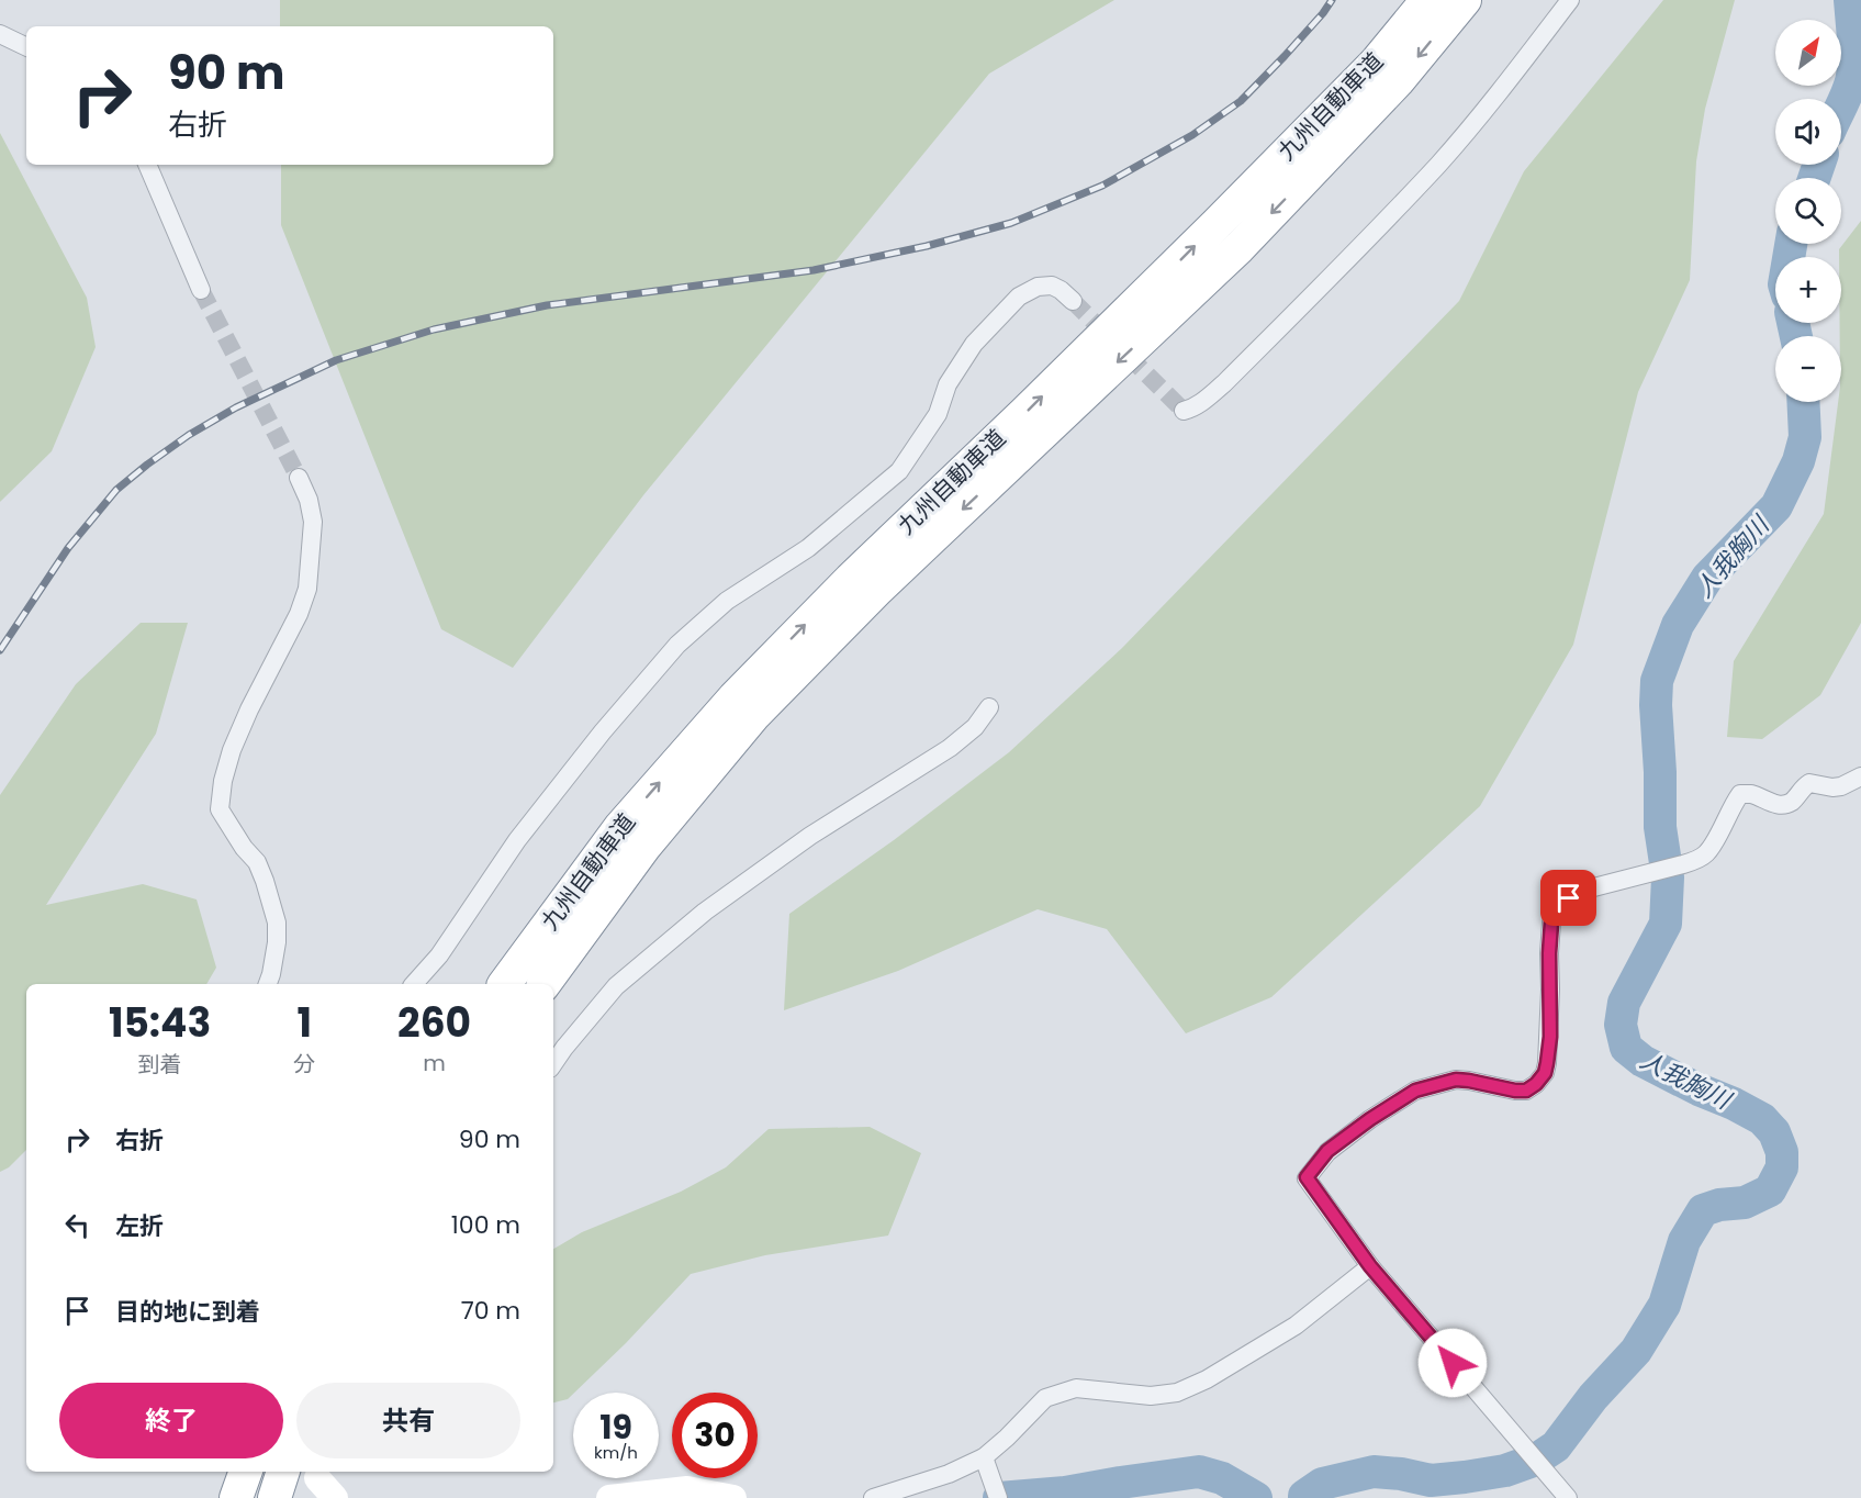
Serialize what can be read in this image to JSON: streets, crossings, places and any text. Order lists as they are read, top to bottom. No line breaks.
{"streets":{"highway":["九州自動車道"]},"water":["人我胸川"],"north":"top right","page":{"map_buttons":["+","−"],"turn":["90 m","右折"],"eta":["15:43","到着","1","分","260","m"],"list":[{"name":"右折","value":"90 m"},{"name":"左折","value":"100 m"},{"name":"目的地に到着","value":"70 m"}],"buttons":["終了","共有"],"speed":"19 km/h","limit":"30"}}
